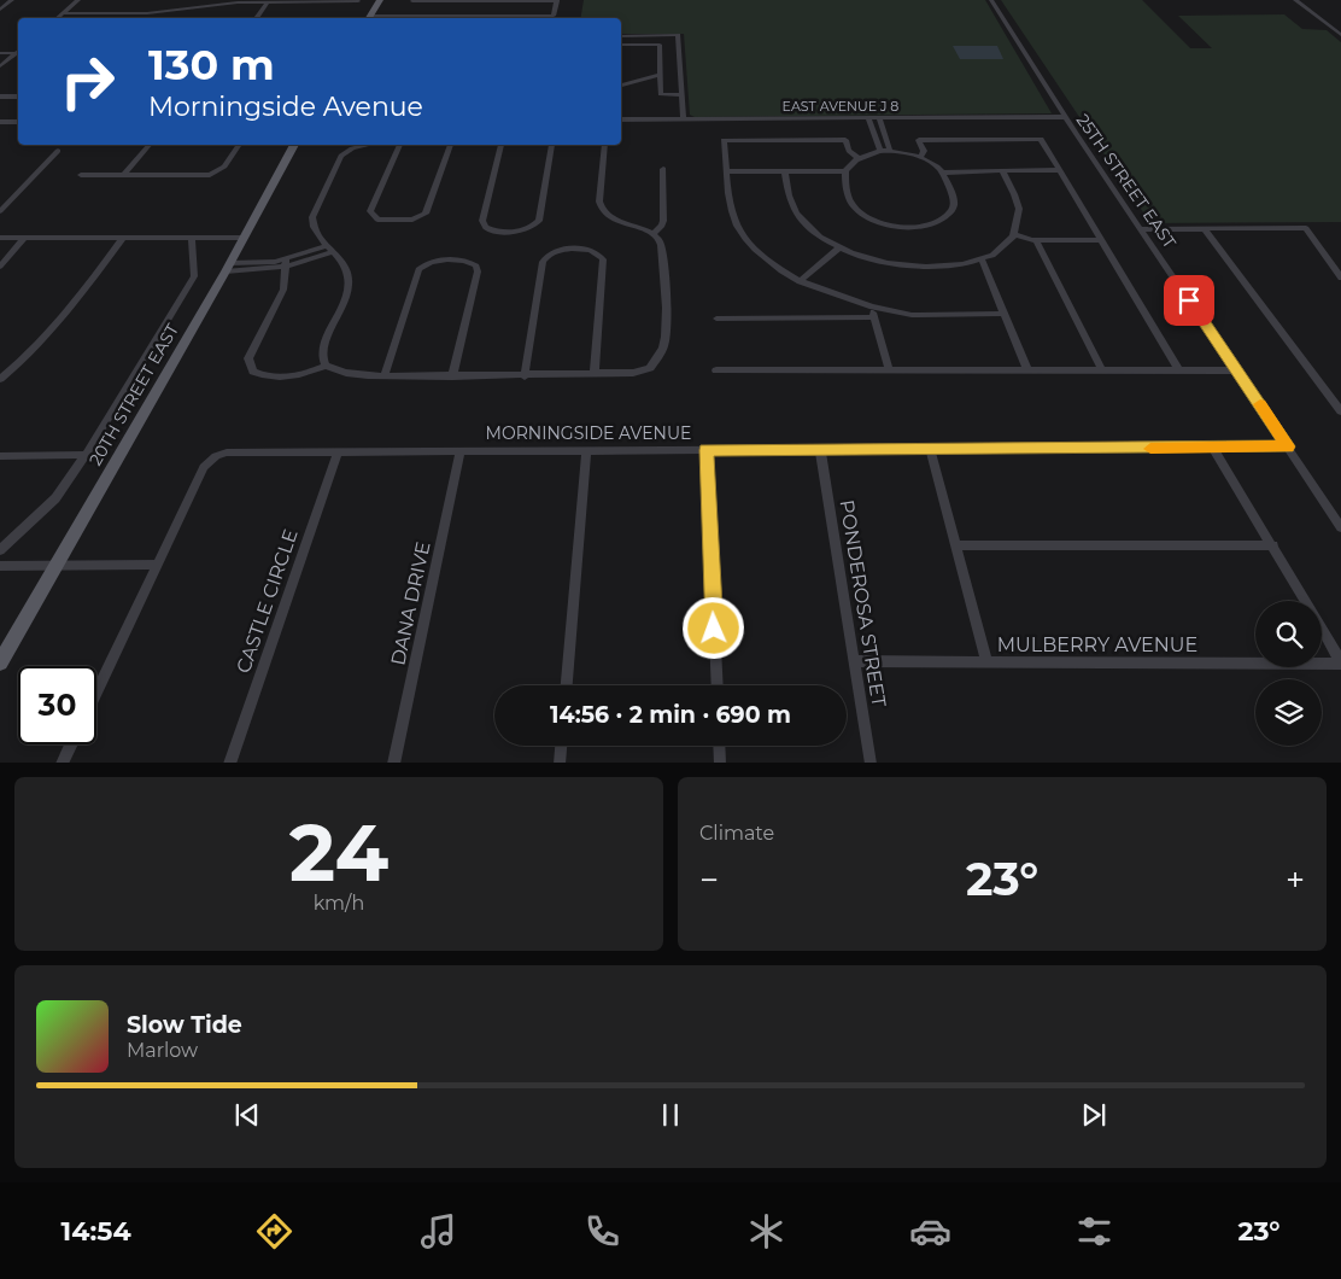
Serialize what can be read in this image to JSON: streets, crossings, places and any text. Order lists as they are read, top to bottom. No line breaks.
{"streets":{"main road":["20TH STREET EAST"],"street":["EAST AVENUE J 8","25TH STREET EAST","MORNINGSIDE AVENUE","CASTLE CIRCLE","DANA DRIVE","PONDEROSA STREET","MULBERRY AVENUE"]},"crossings":[["EAST AVENUE J 8","25TH STREET EAST"],["25TH STREET EAST","MORNINGSIDE AVENUE"],["MORNINGSIDE AVENUE","CASTLE CIRCLE"],["MORNINGSIDE AVENUE","DANA DRIVE"],["MORNINGSIDE AVENUE","PONDEROSA STREET"],["PONDEROSA STREET","MULBERRY AVENUE"]],"page":{"turn":["130 m","Morningside Avenue"],"limit":"30","trip":"14:56 · 2 min · 690 m","tile":[["24","km/h"],"Climate"],"heat":["−","23°","+"],"song":["Slow Tide","Marlow"],"tabs":["14:54","23°"]}}
